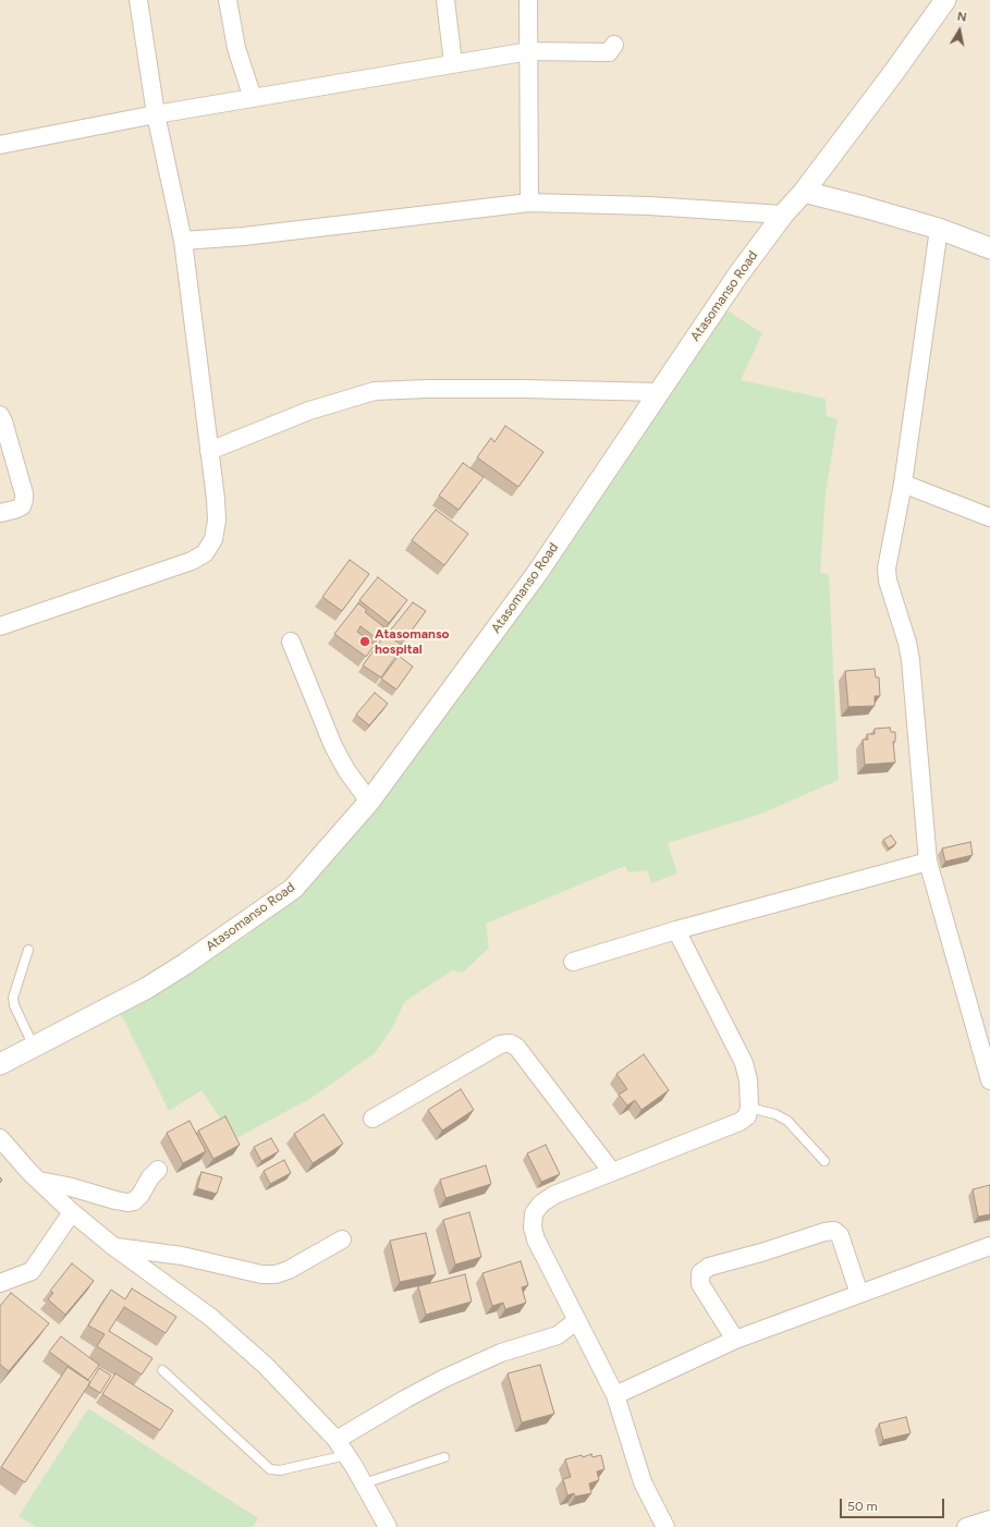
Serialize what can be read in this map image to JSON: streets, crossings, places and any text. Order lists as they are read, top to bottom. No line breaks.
{"streets":{"street":["Atasomanso Road"]},"places":["Atasomanso hospital"],"scale_bar":"50 m","north":"top"}
